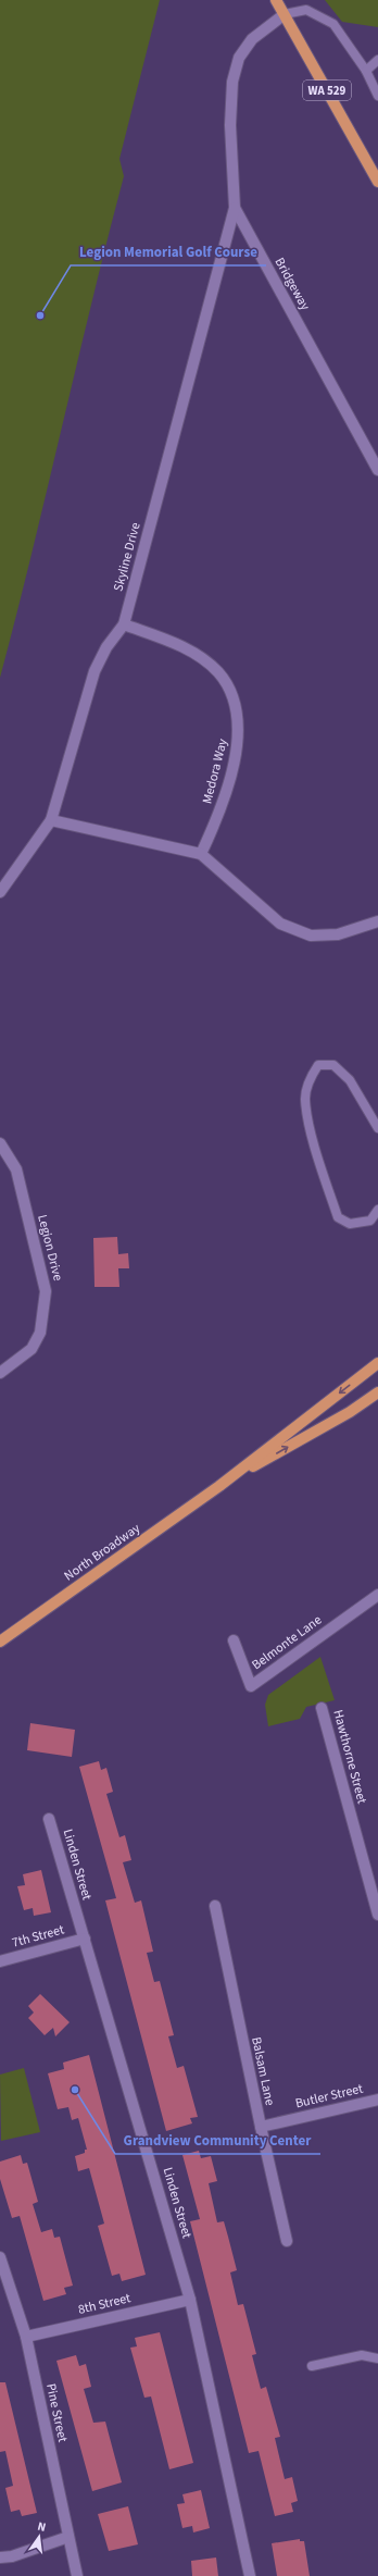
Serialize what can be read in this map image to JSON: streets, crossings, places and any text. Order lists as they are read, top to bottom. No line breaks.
{"streets":{"main road":["WA 529","North Broadway"],"street":["Bridgeway","Skyline Drive","Medora Way","Legion Drive","Belmonte Lane","Hawthorne Street","Linden Street","7th Street","Balsam Lane","Butler Street","8th Street","Pine Street"]},"crossings":[["WA 529","Bridgeway"],["Bridgeway","Skyline Drive"],["Skyline Drive","Medora Way"],["Linden Street","7th Street"],["Linden Street","8th Street"],["Balsam Lane","Butler Street"],["8th Street","Pine Street"]],"places":["Legion Memorial Golf Course","Grandview Community Center"],"north":"top"}
